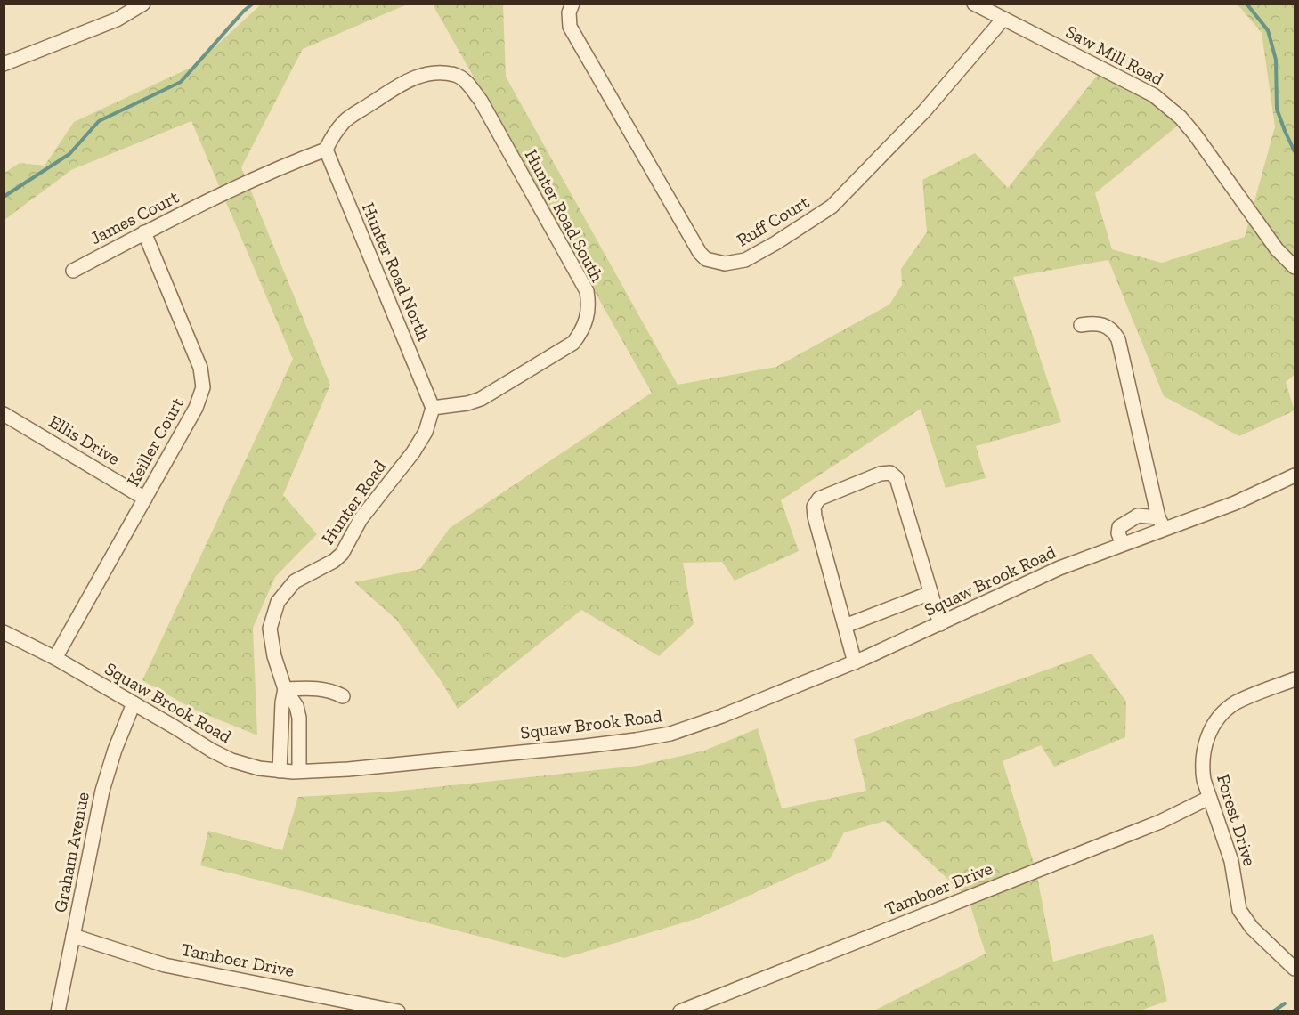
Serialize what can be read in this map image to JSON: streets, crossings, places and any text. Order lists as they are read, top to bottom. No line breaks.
{"streets":{"street":["Saw Mill Road","Hunter Road South","James Court","Ruff Court","Hunter Road North","Ellis Drive","Keiller Court","Hunter Road","Squaw Brook Road","Forest Drive","Graham Avenue","Tamboer Drive"]},"crossings":[["Saw Mill Road","Ruff Court"],["Hunter Road South","James Court"],["Hunter Road South","Hunter Road North"],["Hunter Road South","Hunter Road"],["James Court","Hunter Road North"],["James Court","Keiller Court"],["Hunter Road North","Hunter Road"],["Ellis Drive","Keiller Court"],["Keiller Court","Squaw Brook Road"],["Hunter Road","Squaw Brook Road"],["Squaw Brook Road","Graham Avenue"],["Forest Drive","Tamboer Drive"],["Graham Avenue","Tamboer Drive"]]}
